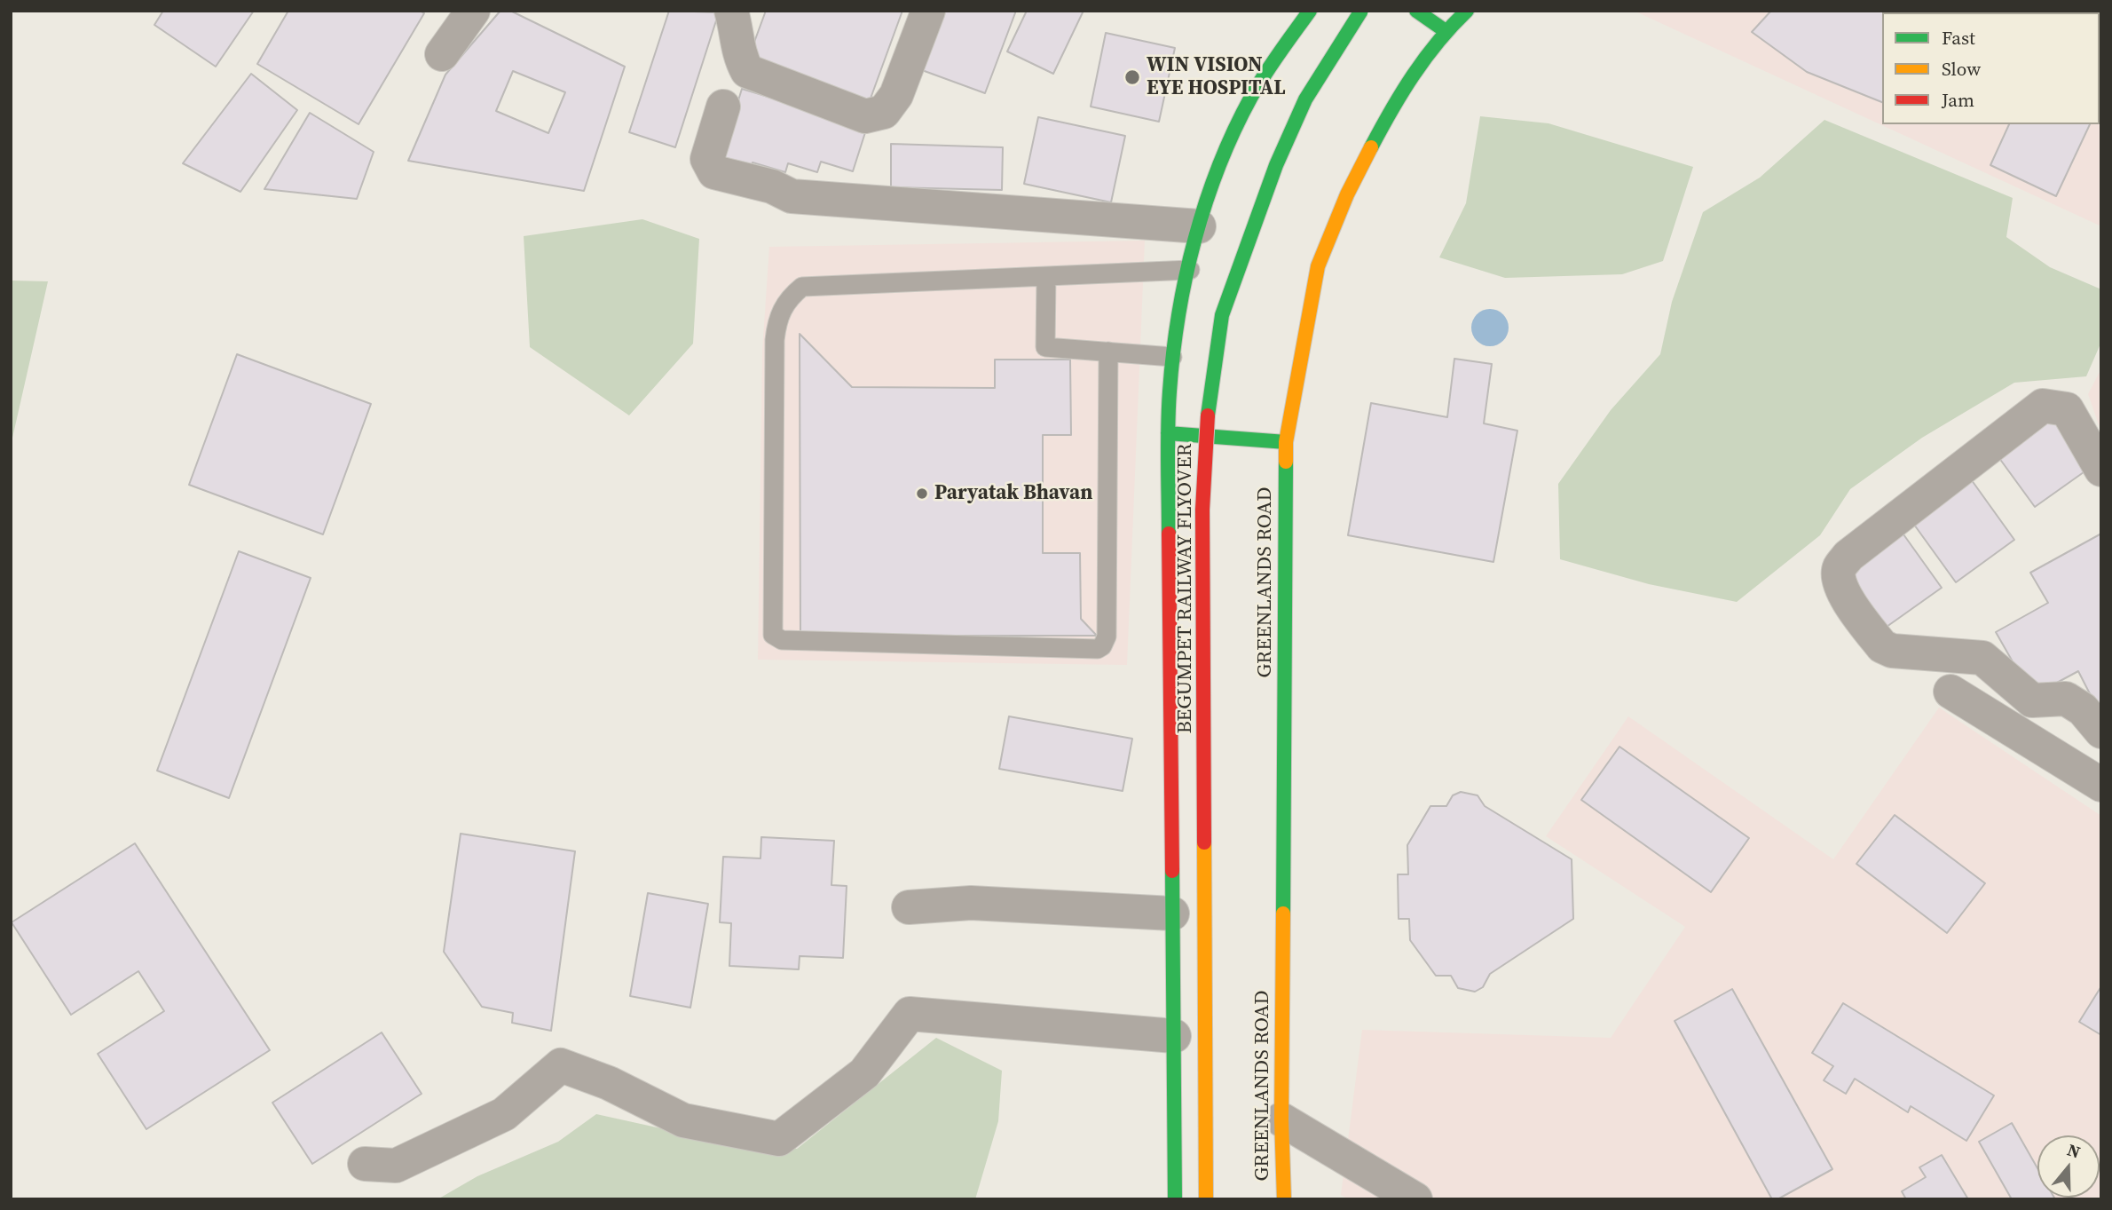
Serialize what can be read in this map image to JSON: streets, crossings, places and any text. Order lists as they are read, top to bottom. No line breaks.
{"streets":{"main road":["GREENLANDS ROAD","BEGUMPET RAILWAY FLYOVER"]},"places":["WIN VISION EYE HOSPITAL","Paryatak Bhavan"],"legend":["Fast","Slow","Jam"],"north":"top"}
